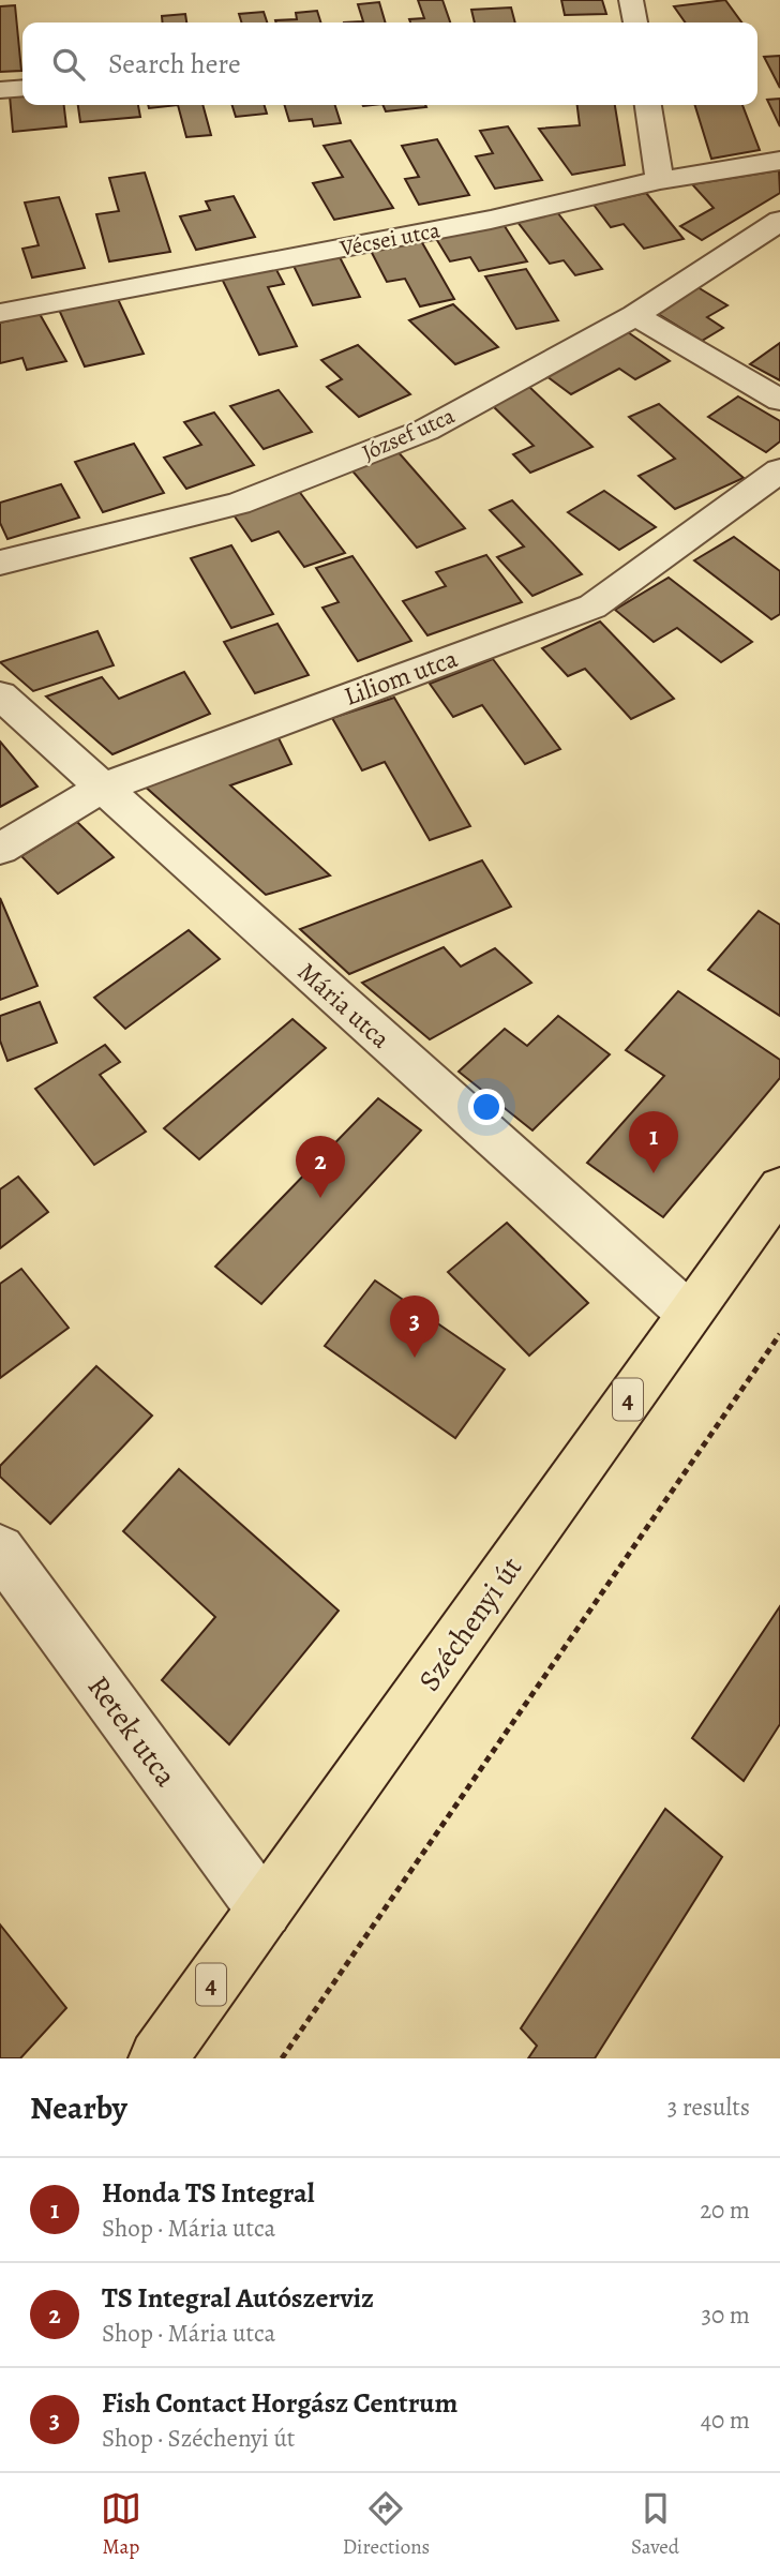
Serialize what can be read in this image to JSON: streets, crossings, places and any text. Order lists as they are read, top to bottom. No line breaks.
{"streets":{"main road":["4","Széchenyi út"],"street":["Vécsei utca","József utca","Liliom utca","Mária utca","Retek utca"]},"crossings":[["Liliom utca","Mária utca"],["Mária utca","Széchenyi út"],["Széchenyi út","Retek utca"]],"page":{"search":"Search here","pins":["1","2","3"],"heading":["Nearby","3 results"],"list":[{"mark":"1","name":"Honda TS Integral","note":"Shop · Mária utca","value":"20 m"},{"mark":"2","name":"TS Integral Autószerviz","note":"Shop · Mária utca","value":"30 m"},{"mark":"3","name":"Fish Contact Horgász Centrum","note":"Shop · Széchenyi út","value":"40 m"}],"nav":["Map","Directions","Saved"]}}
